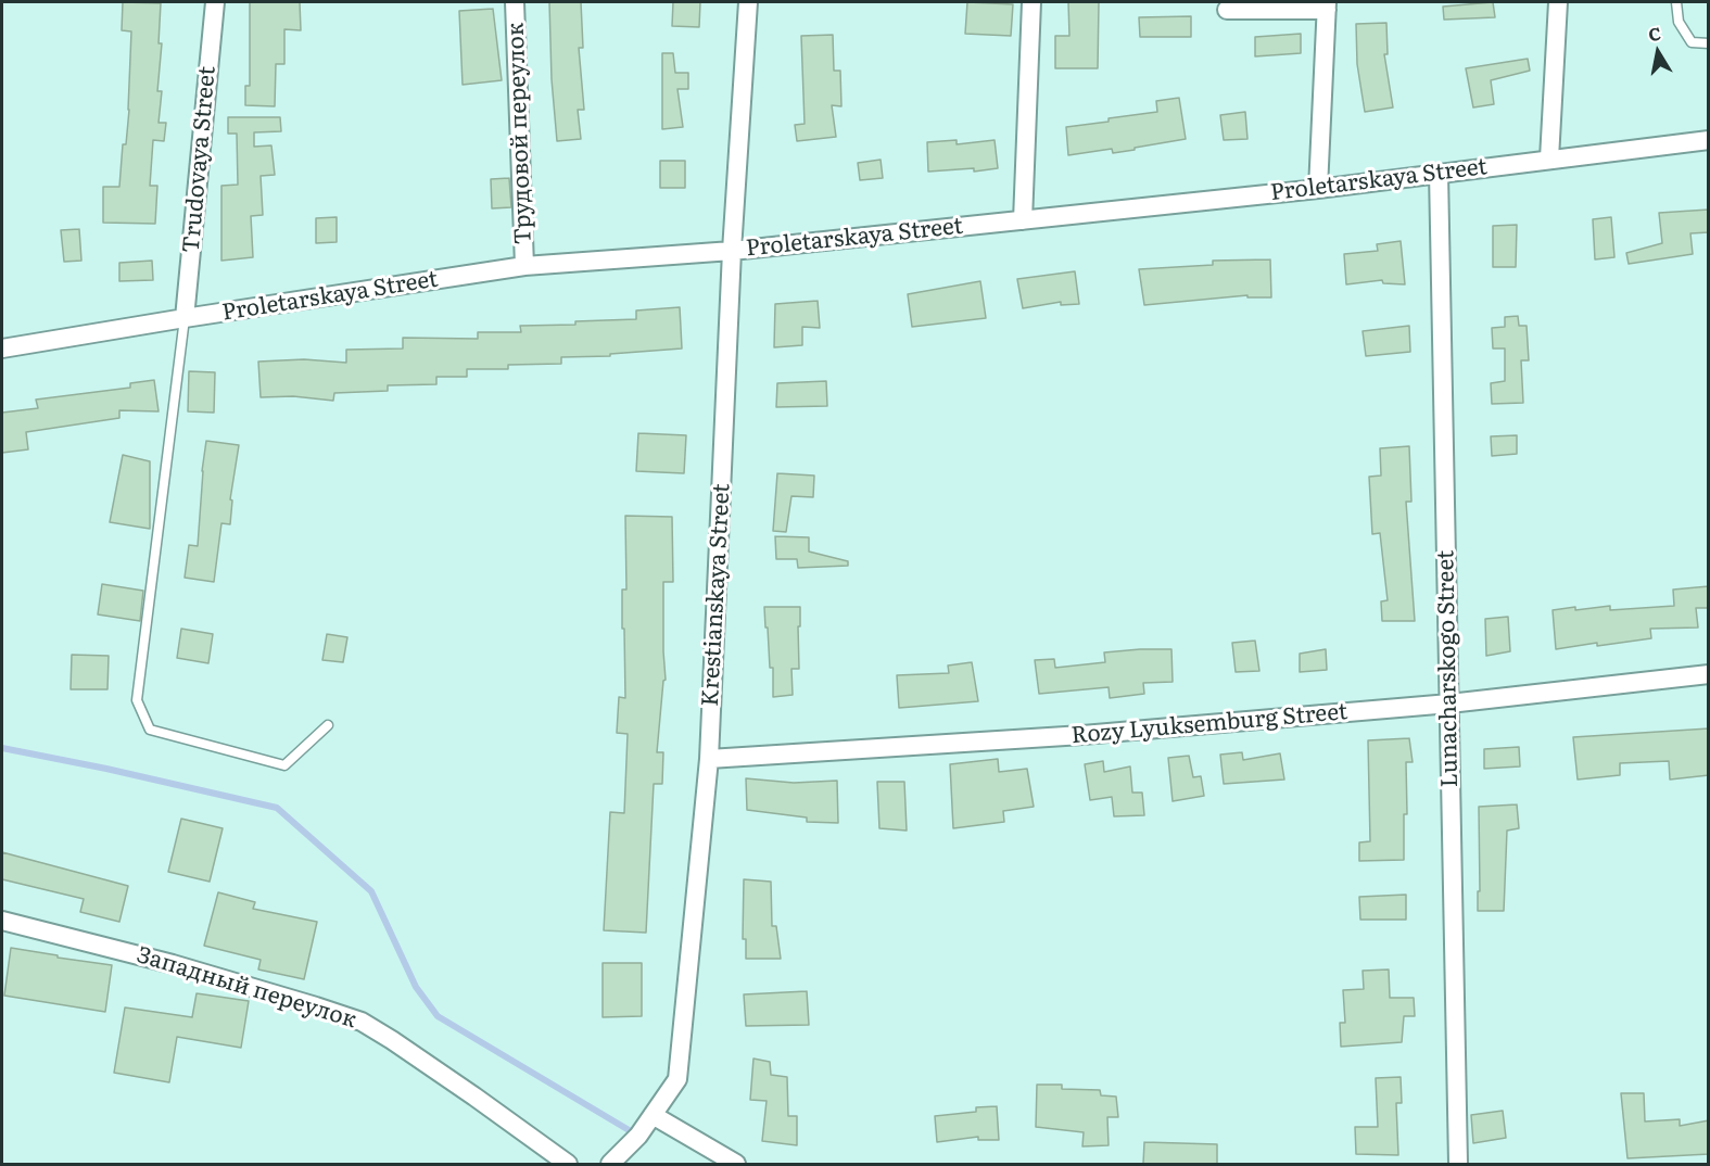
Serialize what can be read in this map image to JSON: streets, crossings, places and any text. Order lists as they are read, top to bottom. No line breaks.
{"streets":{"street":["Трудовой переулок","Trudovaya Street","Proletarskaya Street","Krestianskaya Street","Lunacharskogo Street","Rozy Lyuksemburg Street","Западный переулок"]},"crossings":[["Трудовой переулок","Proletarskaya Street"],["Trudovaya Street","Proletarskaya Street"],["Proletarskaya Street","Krestianskaya Street"],["Proletarskaya Street","Lunacharskogo Street"],["Krestianskaya Street","Rozy Lyuksemburg Street"],["Lunacharskogo Street","Rozy Lyuksemburg Street"]],"north":"top"}
